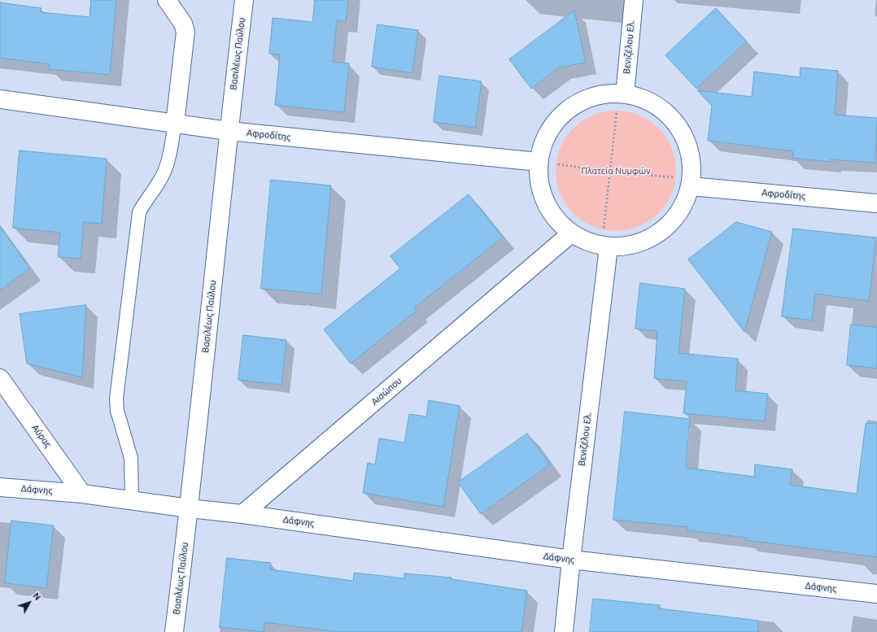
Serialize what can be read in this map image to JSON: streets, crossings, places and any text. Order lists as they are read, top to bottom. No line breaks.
{"streets":{"street":["Βενιζέλου Ελ.","Βασιλέως Παύλου","Αφροδίτης","Αισώπου","Αύρας","Δάφνης"]},"crossings":[["Βενιζέλου Ελ.","Δάφνης"],["Βασιλέως Παύλου","Αφροδίτης"],["Βασιλέως Παύλου","Δάφνης"],["Αισώπου","Δάφνης"],["Αύρας","Δάφνης"]],"parks":["Πλατεία Νυμφών"],"north":"top right"}
